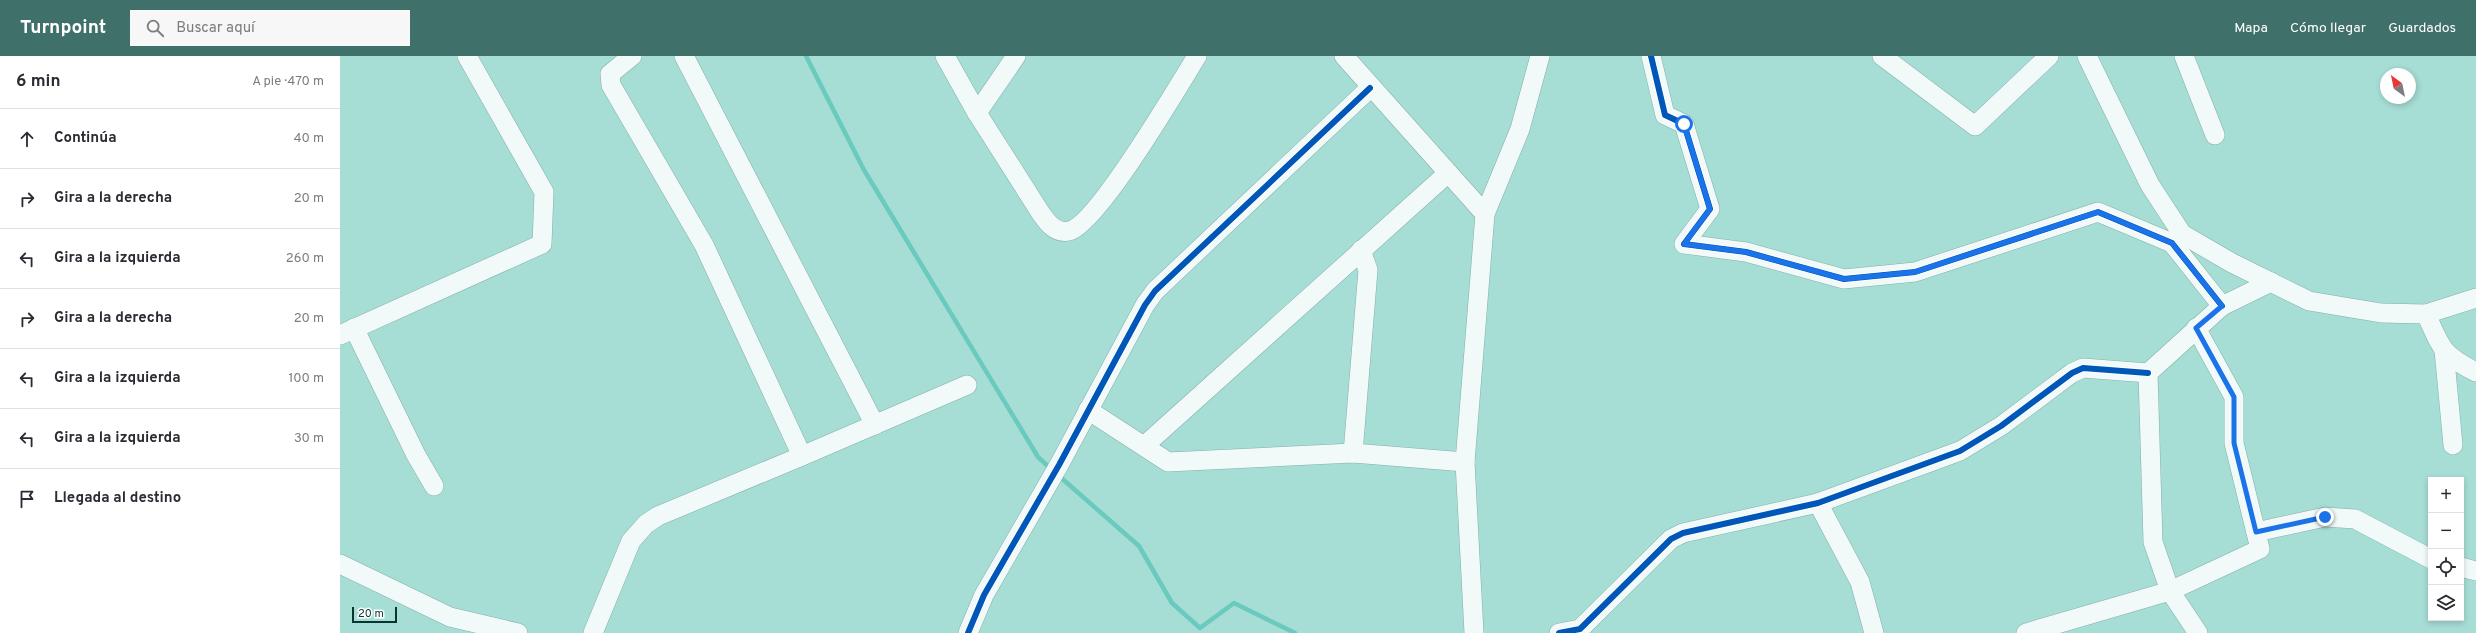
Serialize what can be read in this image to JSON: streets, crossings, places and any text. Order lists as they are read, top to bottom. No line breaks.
{"scale_bar":"20 m","north":"top left","page":{"header":"Turnpoint","search":"Buscar aquí","nav":["Mapa","Cómo llegar","Guardados"],"heading":["6 min","A pie · 470 m"],"list":[["Continúa","40 m"],["Gira a la derecha","20 m"],["Gira a la izquierda","260 m"],["Gira a la derecha","20 m"],["Gira a la izquierda","100 m"],["Gira a la izquierda","30 m"],"Llegada al destino"],"map_buttons":["+","−"],"scale":"20 m"}}
